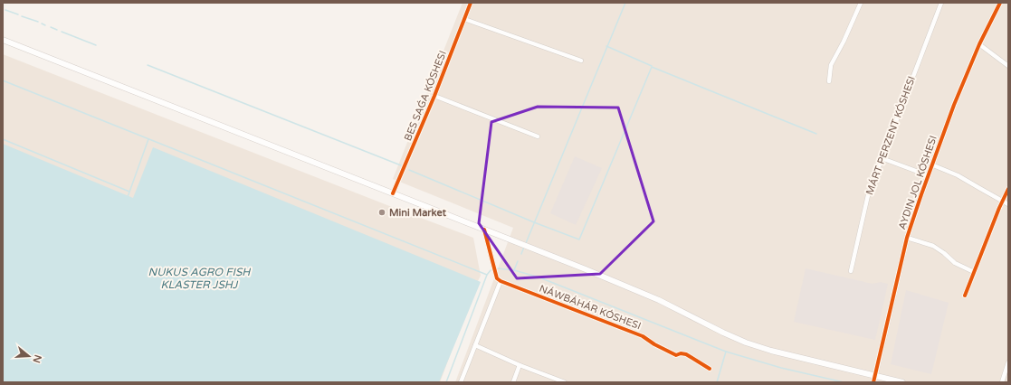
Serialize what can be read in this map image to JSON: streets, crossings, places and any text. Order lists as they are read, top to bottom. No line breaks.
{"streets":{"street":["BES SAǴA KÓSHESI","MÁRT PERZENT KÓSHESI","NÁWBÁHÁR KÓSHESI"],"cycle path":["AYDIN JOL KÓSHESI"]},"water":["NUKUS AGRO FISH KLASTER JSHJ"],"places":["Mini Market"],"north":"right"}
